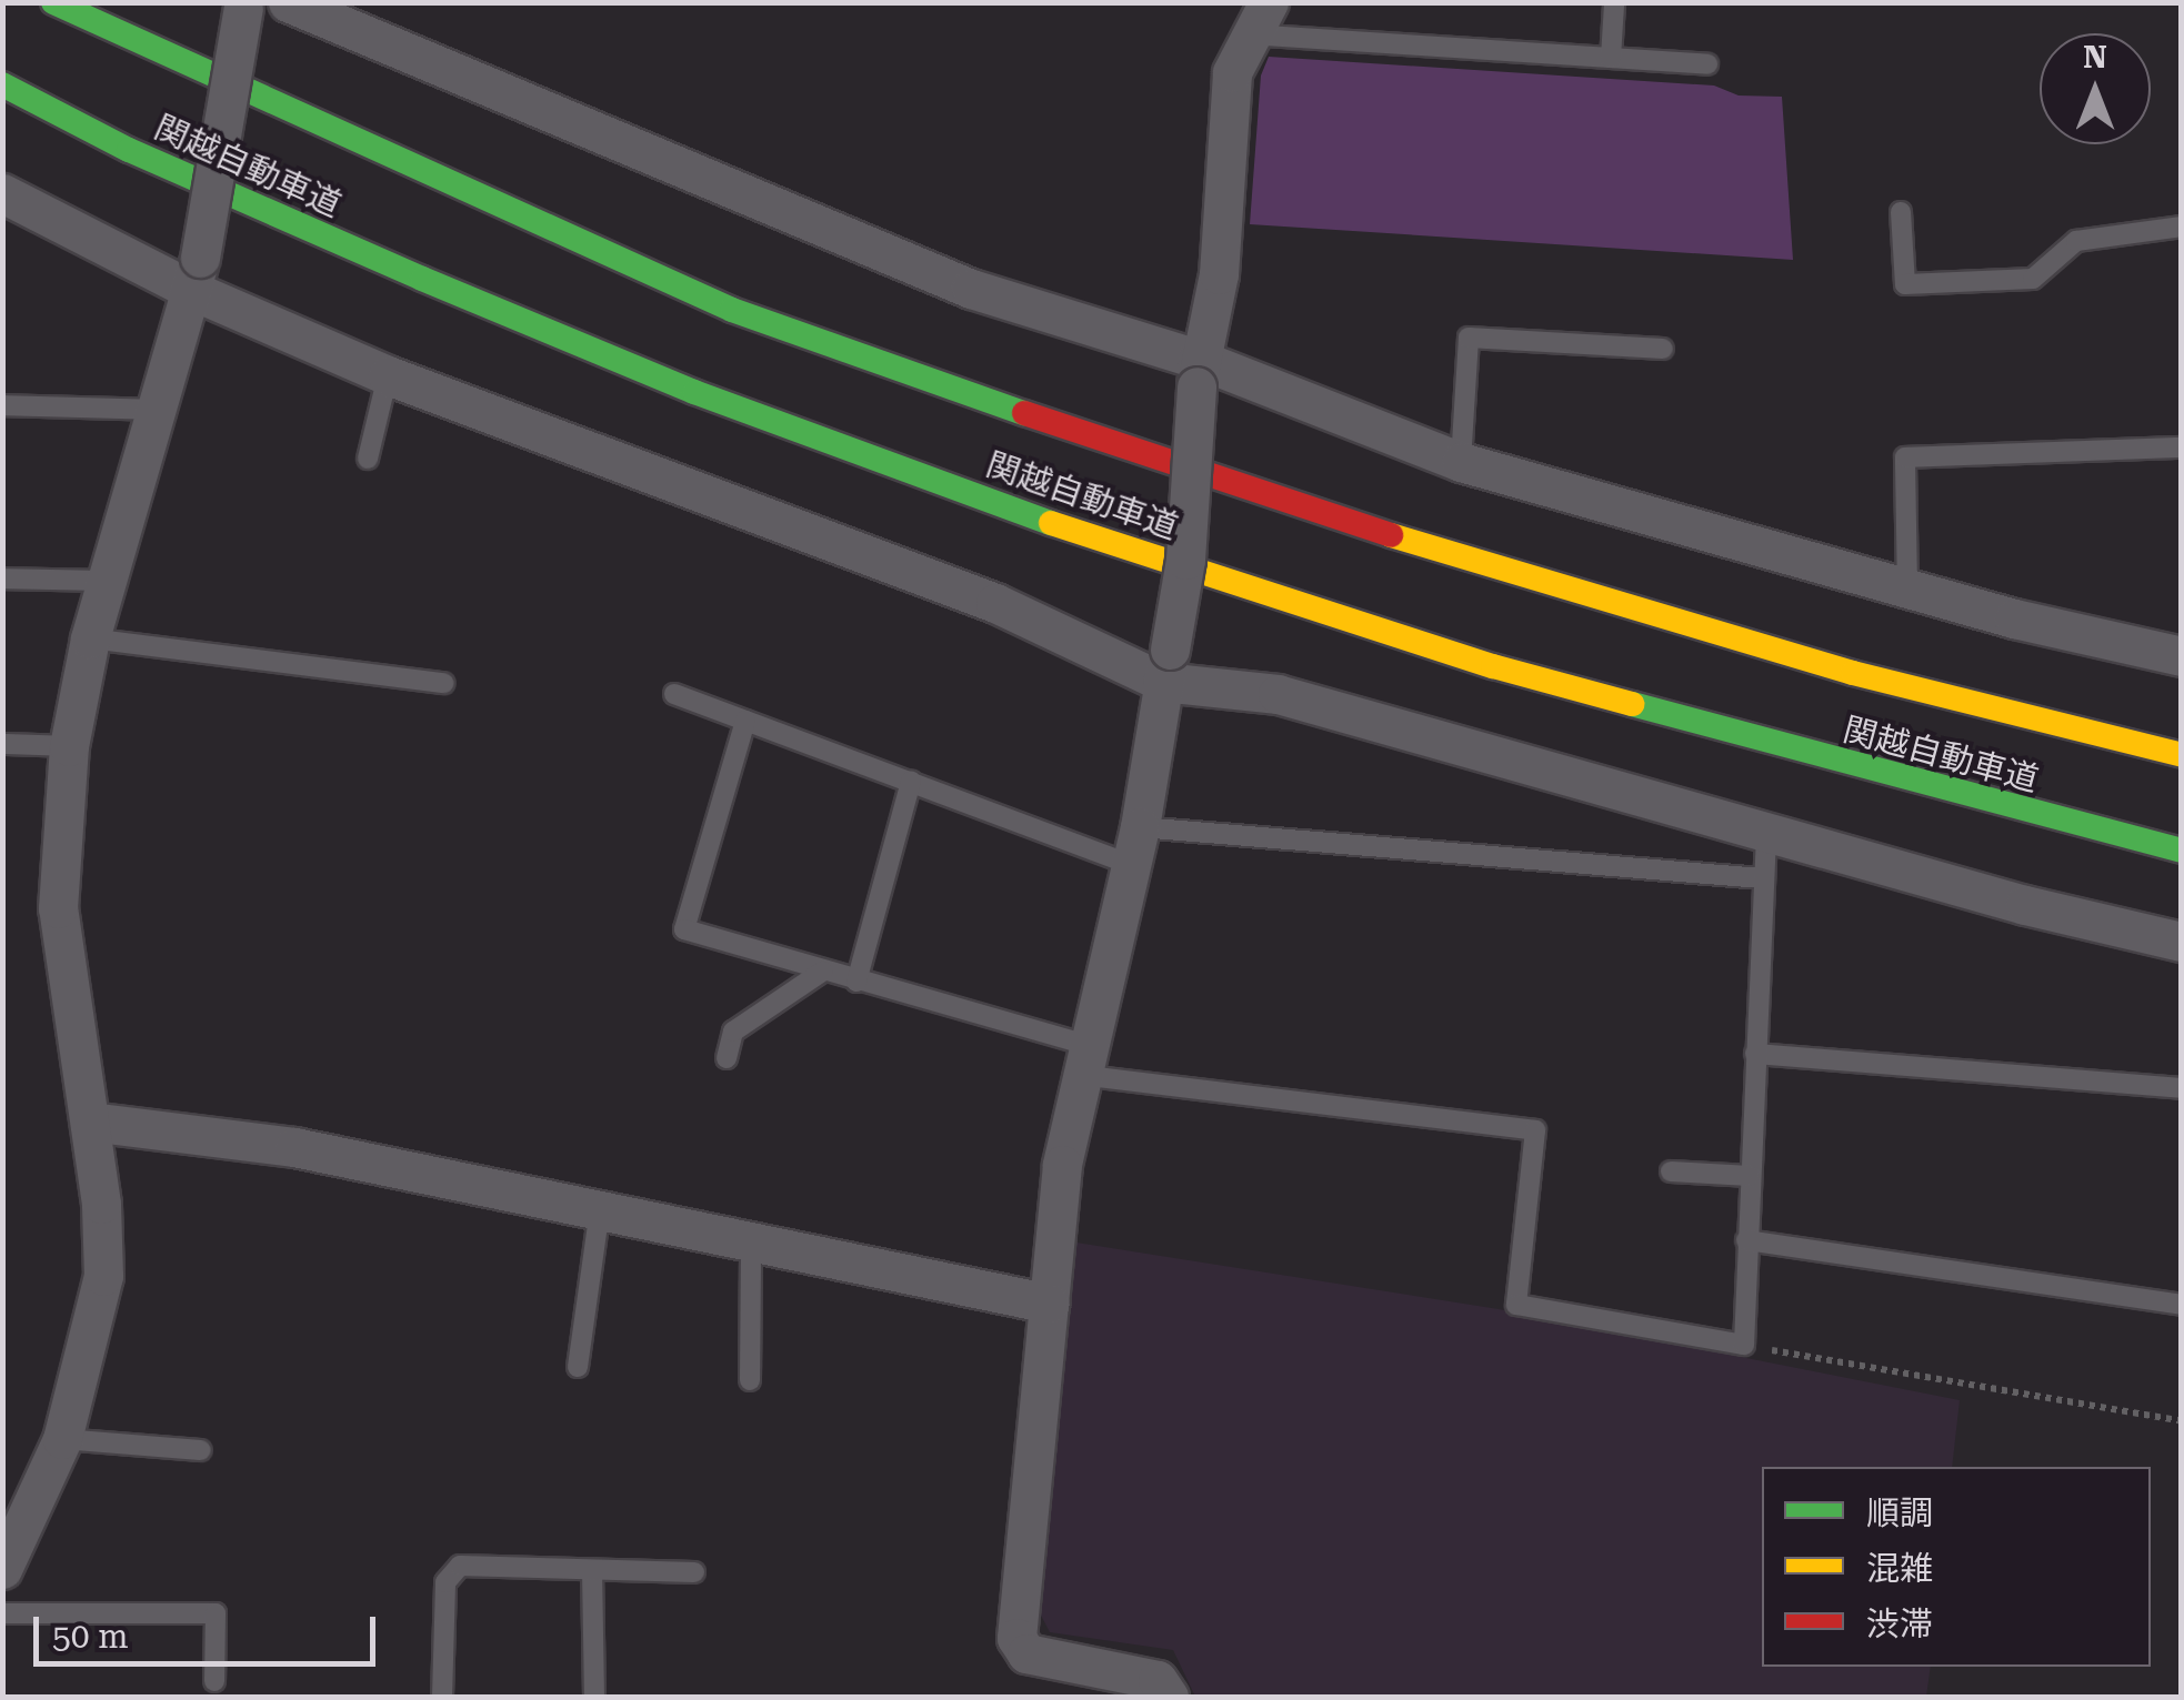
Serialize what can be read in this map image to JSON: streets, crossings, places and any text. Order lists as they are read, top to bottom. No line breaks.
{"streets":{"highway":["関越自動車道"]},"legend":["順調","混雑","渋滞"],"scale_bar":"50 m","north":"top"}
